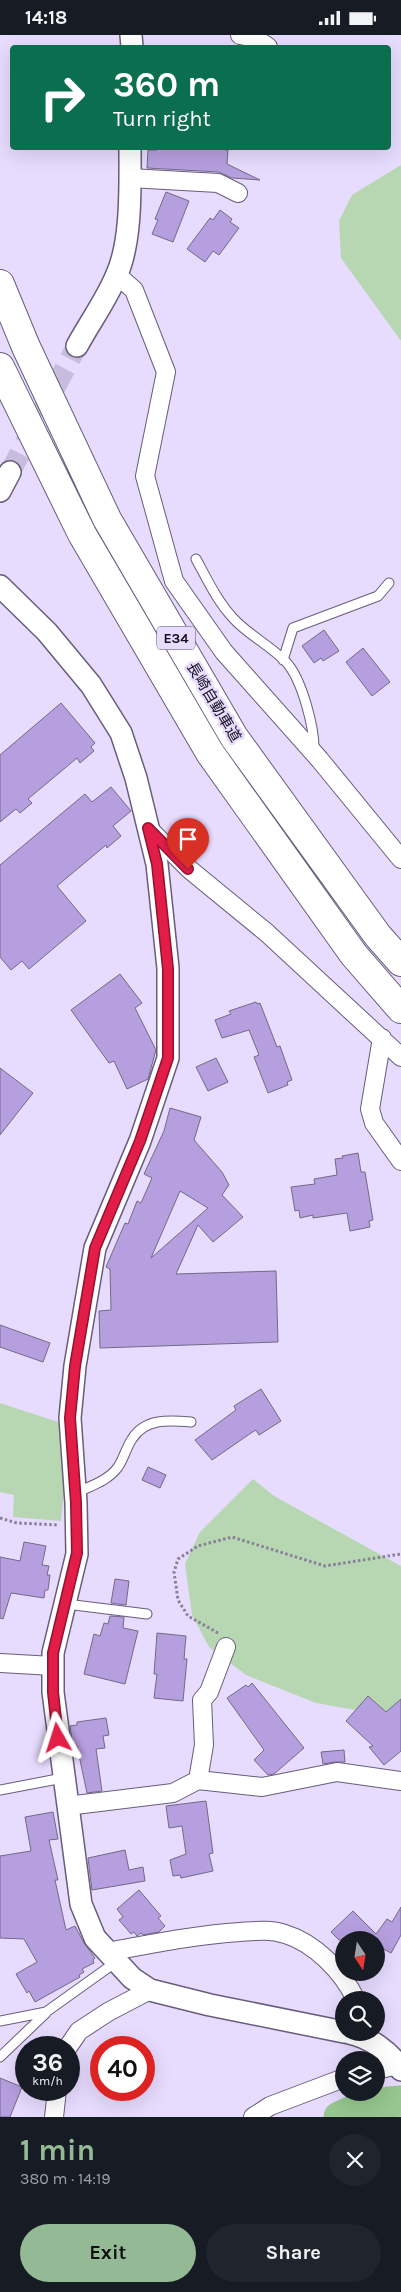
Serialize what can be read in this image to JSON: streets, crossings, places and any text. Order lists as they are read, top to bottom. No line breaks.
{"streets":{"highway":["E34","長崎自動車道"]},"north":"bottom","page":{"status":"14:18","turn":["360 m","Turn right"],"speed":"36 km/h","limit":"40","heading":["1 min","380 m · 14:19"],"buttons":["Exit","Share"]}}
